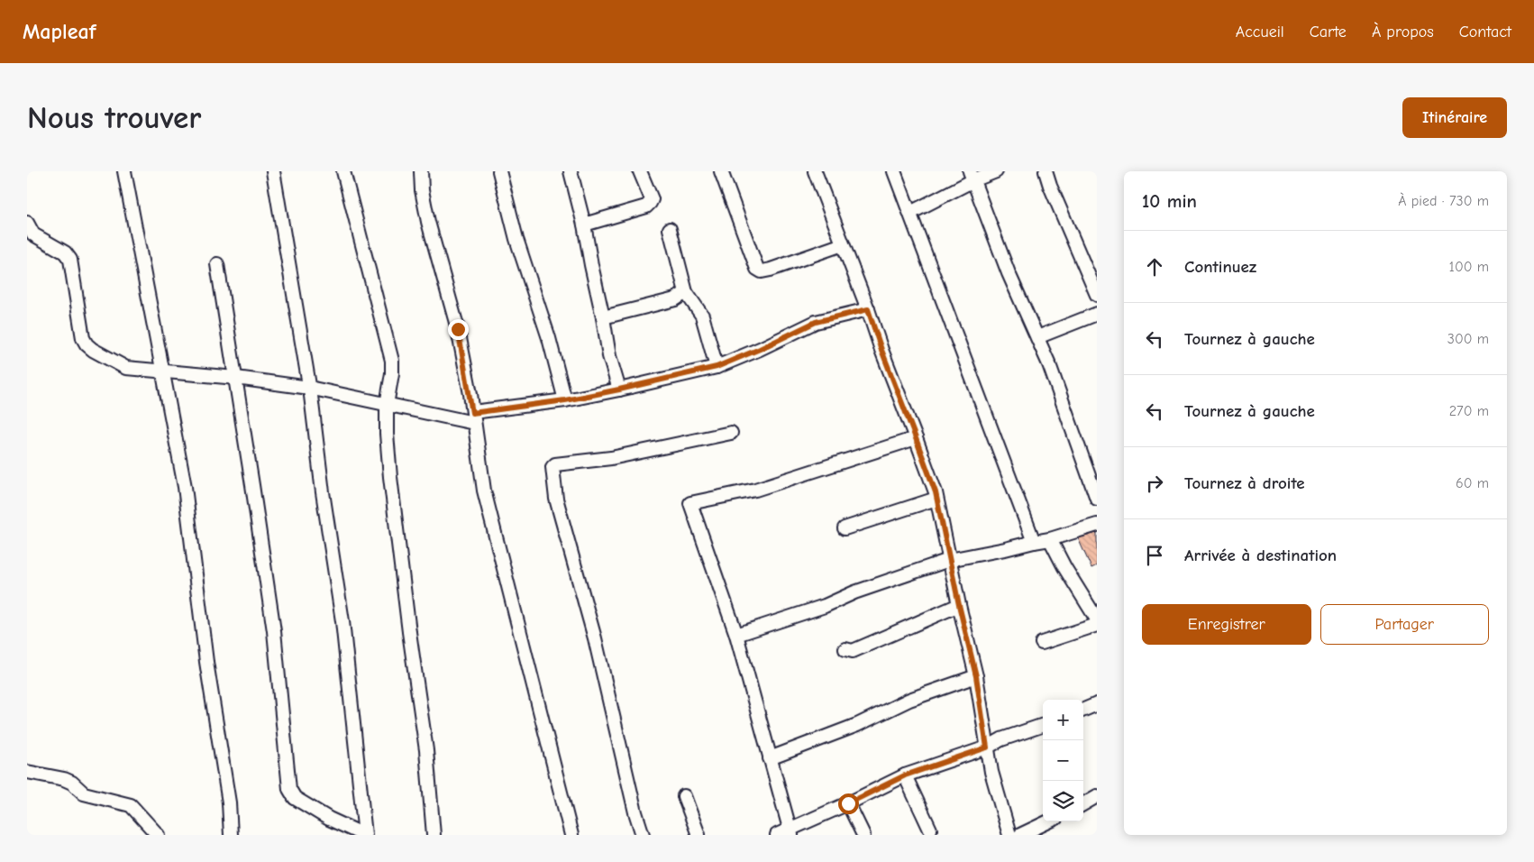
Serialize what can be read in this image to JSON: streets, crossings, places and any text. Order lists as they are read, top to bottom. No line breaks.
{"page":{"header":"Mapleaf","nav":["Accueil","Carte","À propos","Contact"],"buttons":["Itinéraire",["Enregistrer","Partager"]],"title":"Nous trouver","heading":["10 min","À pied · 730 m"],"list":[["Continuez","100 m"],["Tournez à gauche","300 m"],["Tournez à gauche","270 m"],["Tournez à droite","60 m"],"Arrivée à destination"],"map_buttons":["+","−"]}}
